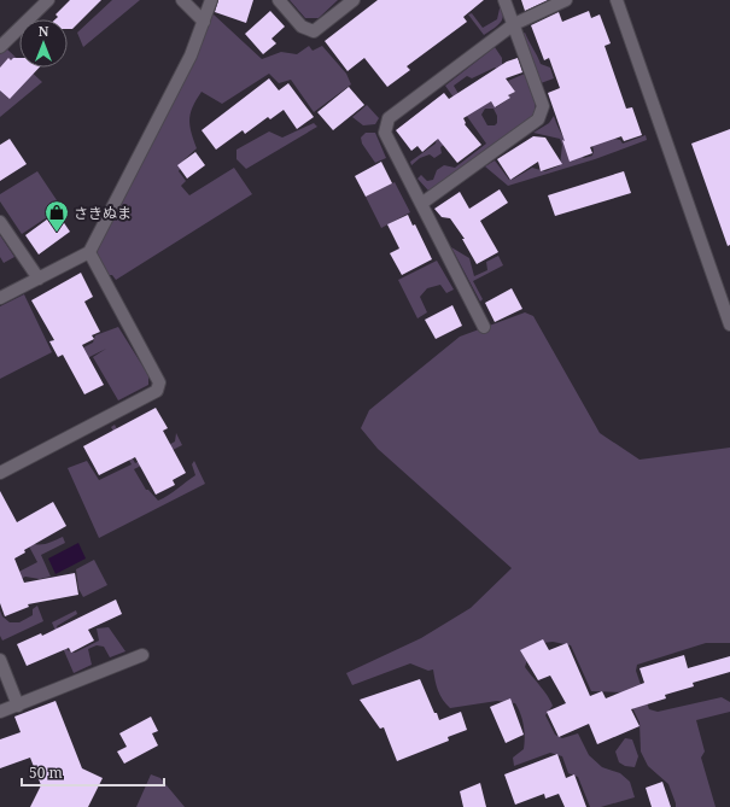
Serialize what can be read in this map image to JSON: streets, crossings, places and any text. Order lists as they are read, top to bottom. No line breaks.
{"places":{"shop":["さきぬま"]},"scale_bar":"50 m","north":"top"}
